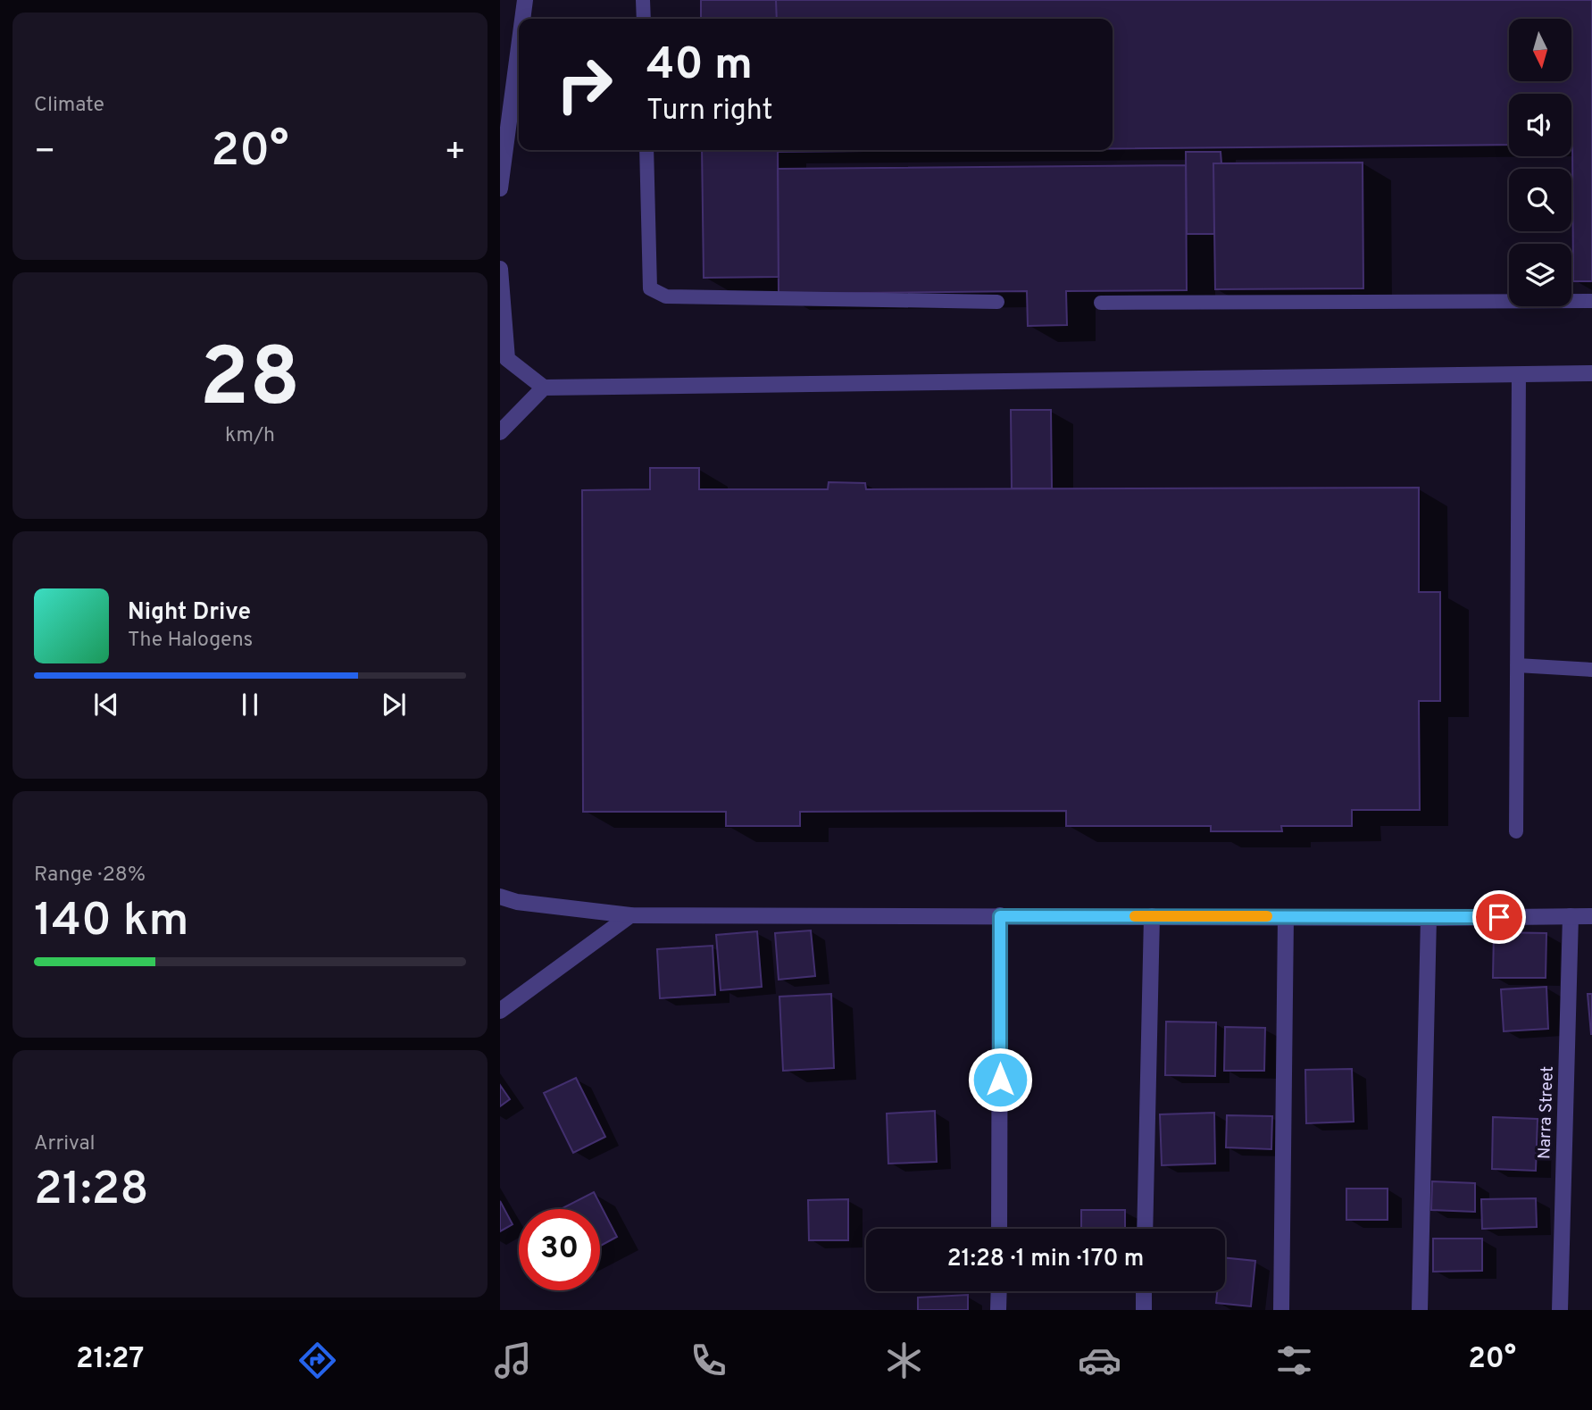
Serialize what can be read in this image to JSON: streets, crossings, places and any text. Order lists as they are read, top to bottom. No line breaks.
{"streets":{"street":["Narra Street"]},"north":"bottom","page":{"tile":["Climate",["28","km/h"],["Range · 28%","140 km"],["Arrival","21:28"]],"turn":["40 m","Turn right"],"heat":["−","20°","+"],"song":["Night Drive","The Halogens"],"limit":"30","trip":"21:28 · 1 min · 170 m","tabs":["21:27","20°"]}}
